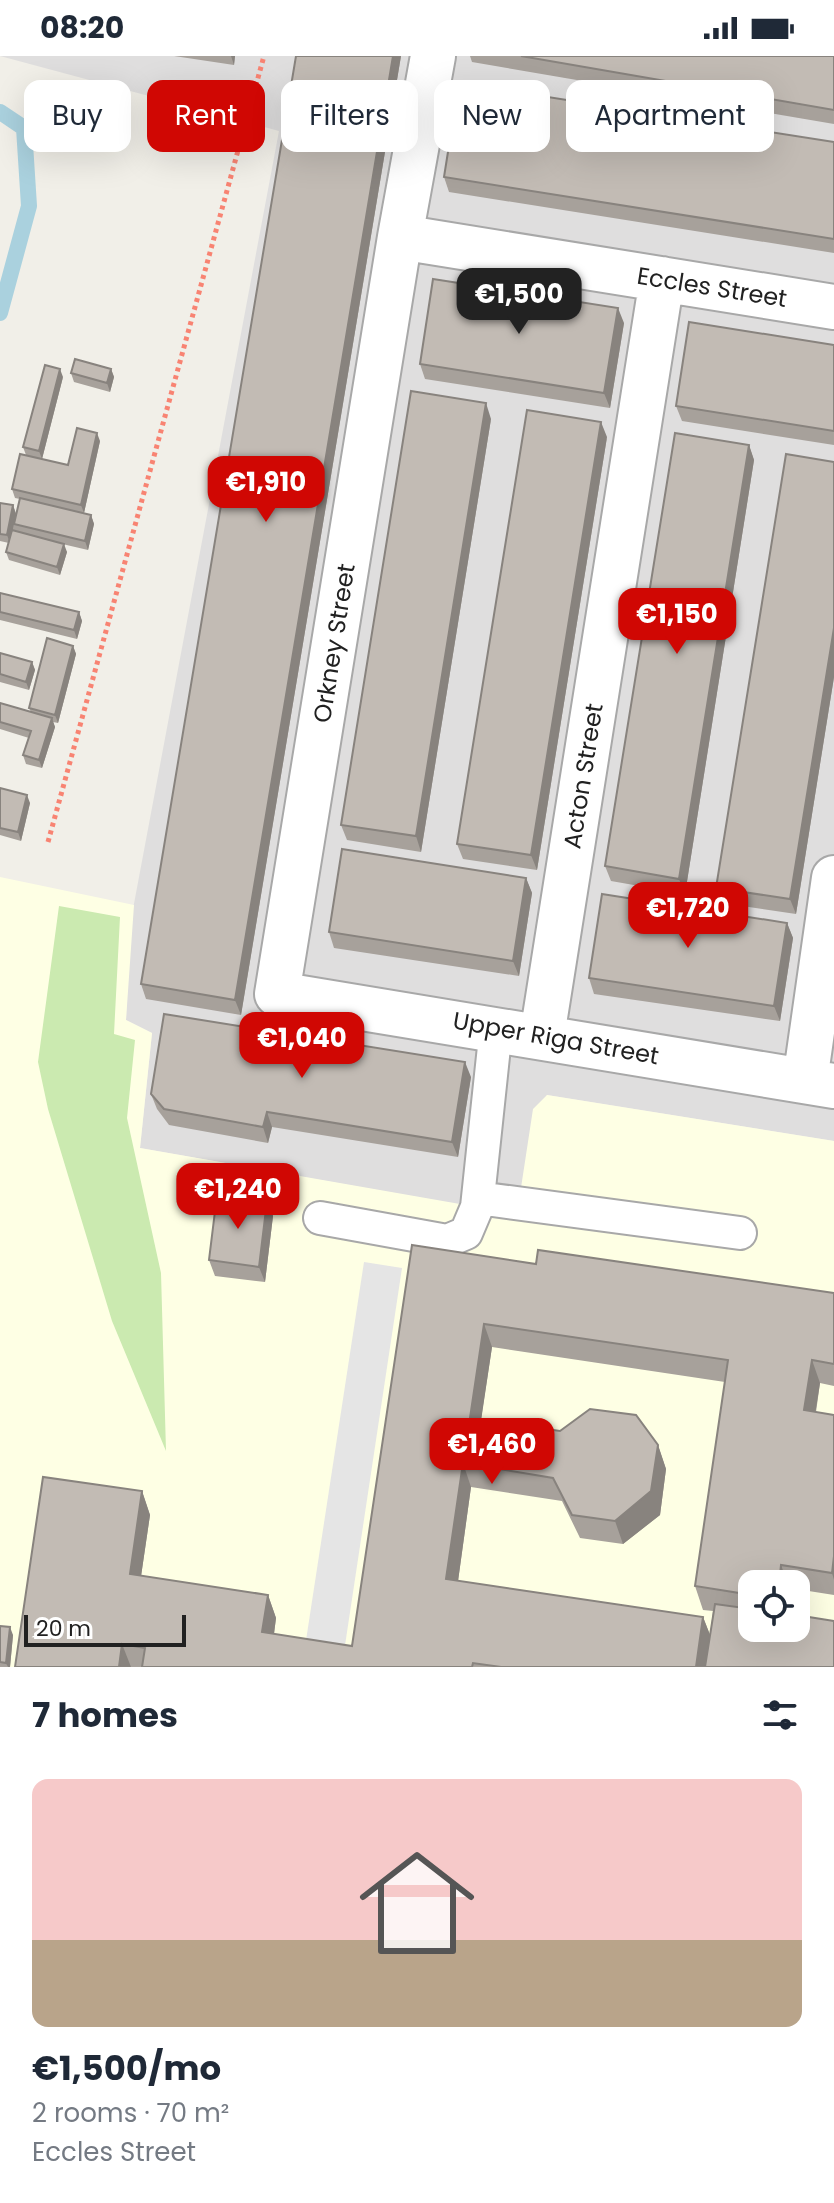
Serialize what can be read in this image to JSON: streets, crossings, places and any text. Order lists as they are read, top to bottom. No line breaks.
{"streets":{"street":["Eccles Street","Orkney Street","Acton Street","Upper Riga Street"]},"crossings":[["Eccles Street","Orkney Street"],["Eccles Street","Acton Street"],["Orkney Street","Upper Riga Street"],["Acton Street","Upper Riga Street"]],"scale_bar":"20 m","page":{"status":"08:20","chip":["Buy","Rent","Filters","New","Apartment"],"price":["€1,500","€1,910","€1,150","€1,720","€1,040","€1,240","€1,460"],"scale":"20 m","heading":"7 homes","list":[{"name":"€1,500/mo","note":"2 rooms · 70 m² · Eccles Street"}]}}
